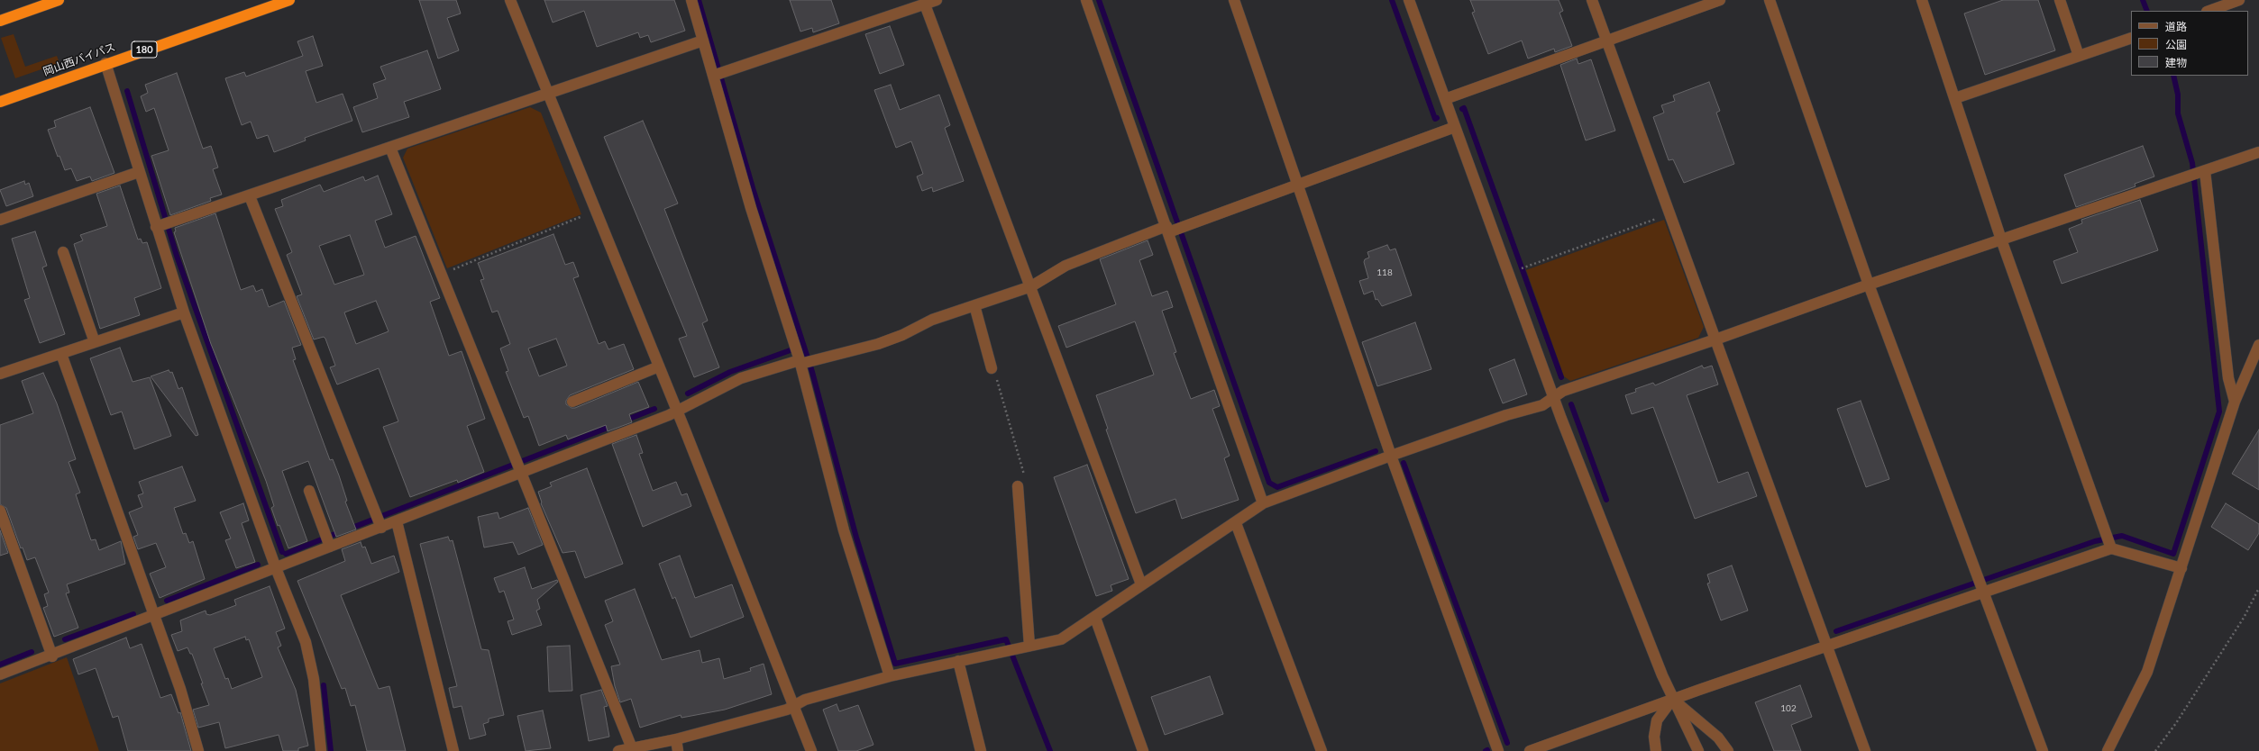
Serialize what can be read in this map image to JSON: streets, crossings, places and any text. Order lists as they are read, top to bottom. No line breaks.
{"streets":{"highway":["180","岡山西バイパス"]},"house_numbers":["118","102"],"legend":["道路","公園","建物"]}
